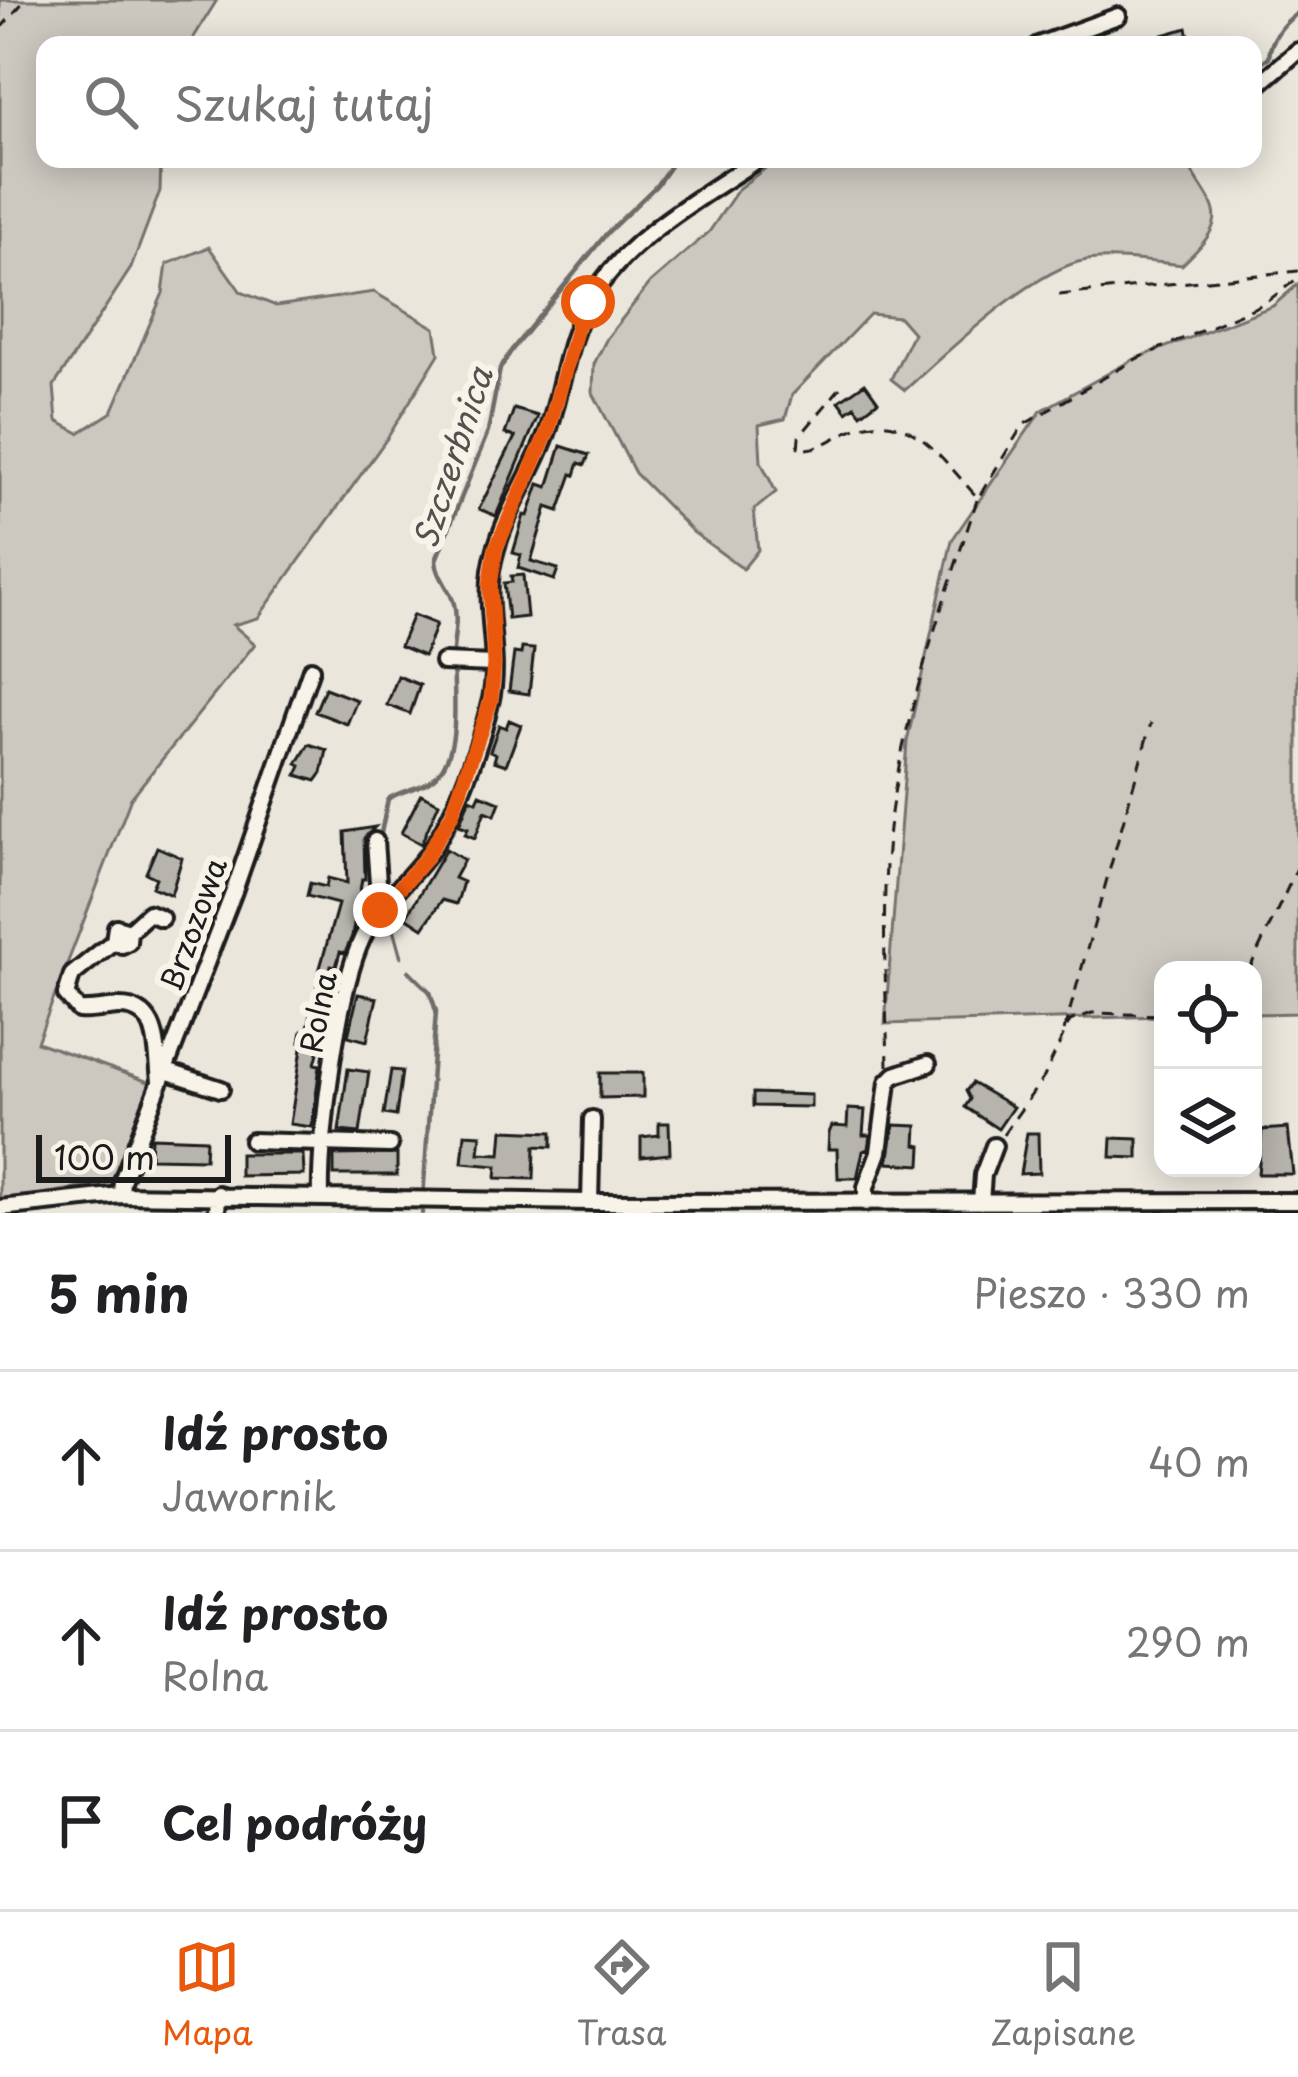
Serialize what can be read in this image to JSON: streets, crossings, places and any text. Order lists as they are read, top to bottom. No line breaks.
{"streets":{"street":["Brzozowa","Rolna"]},"water":["Szczerbnica"],"scale_bar":"100 m","page":{"search":"Szukaj tutaj","scale":"100 m","heading":["5 min","Pieszo · 330 m"],"list":[["Idź prosto","Jawornik","40 m"],["Idź prosto","Rolna","290 m"],"Cel podróży"],"nav":["Mapa","Trasa","Zapisane"]}}
